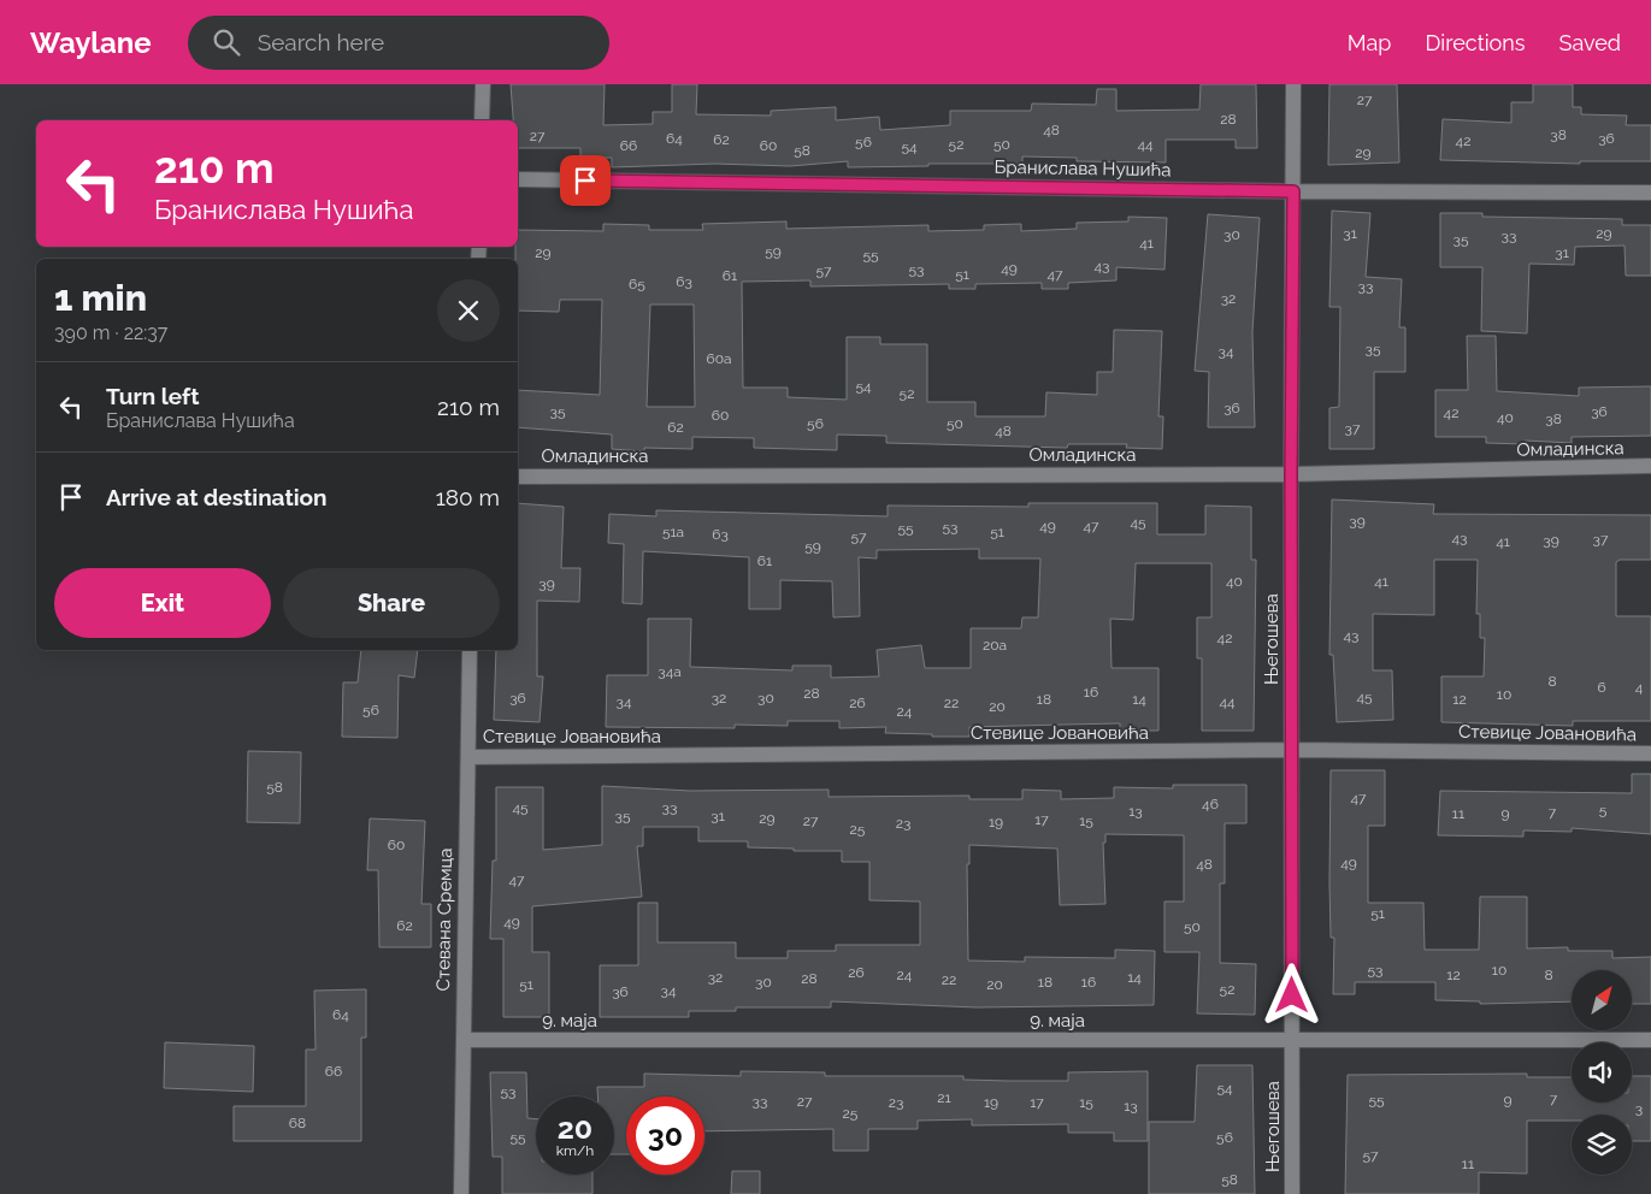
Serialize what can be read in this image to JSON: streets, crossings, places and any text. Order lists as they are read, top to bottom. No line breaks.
{"streets":{"street":["Бранислава Нушића","Омладинска","Његошева","Стевице Јовановића","Стевана Сремца","9. маја"]},"crossings":[["Бранислава Нушића","Његошева"],["Омладинска","Његошева"],["Његошева","Стевице Јовановића"],["Његошева","9. маја"],["Стевице Јовановића","Стевана Сремца"],["Стевана Сремца","9. маја"]],"house_numbers":["27","28","48","38","27","64","36","62","42","56","52","50","44","66","60","54","58","29","31","29","30","33","35","41","59","29","31","55","43","49","53","57","51","47","61","63","65","33","32","35","34","60a","54","52","36","35","36","42","60","40","38","56","50","62","37","48","39","45","49","47","53","55","51a","51","63","57","43","37","39","41","59","61","40","41","39","43","42","20a","34a","8","6","4","16","28","10","45","36","32","30","18","14","12","34","44","26","22","20","56","24","58","47","46","45","33","5","13","7","11","9","35","31","29","17","27","15","19","23","25","60","49","48","47","51","49","62","50","53","10","26","24","12","8","32","14","28","22","30","18","16","51","20","52","34","36","64","66","54","53","21","7","55","9","33","27","23","19","17","15","13","3","25","68","55","56","57","11","58"],"north":"top right","page":{"header":"Waylane","search":"Search here","nav":["Map","Directions","Saved"],"turn":["210 m","Бранислава Нушића"],"heading":["1 min","390 m · 22:37"],"list":[{"name":"Turn left","note":"Бранислава Нушића","value":"210 m"},{"name":"Arrive at destination","value":"180 m"}],"buttons":["Exit","Share"],"speed":"20 km/h","limit":"30"}}
